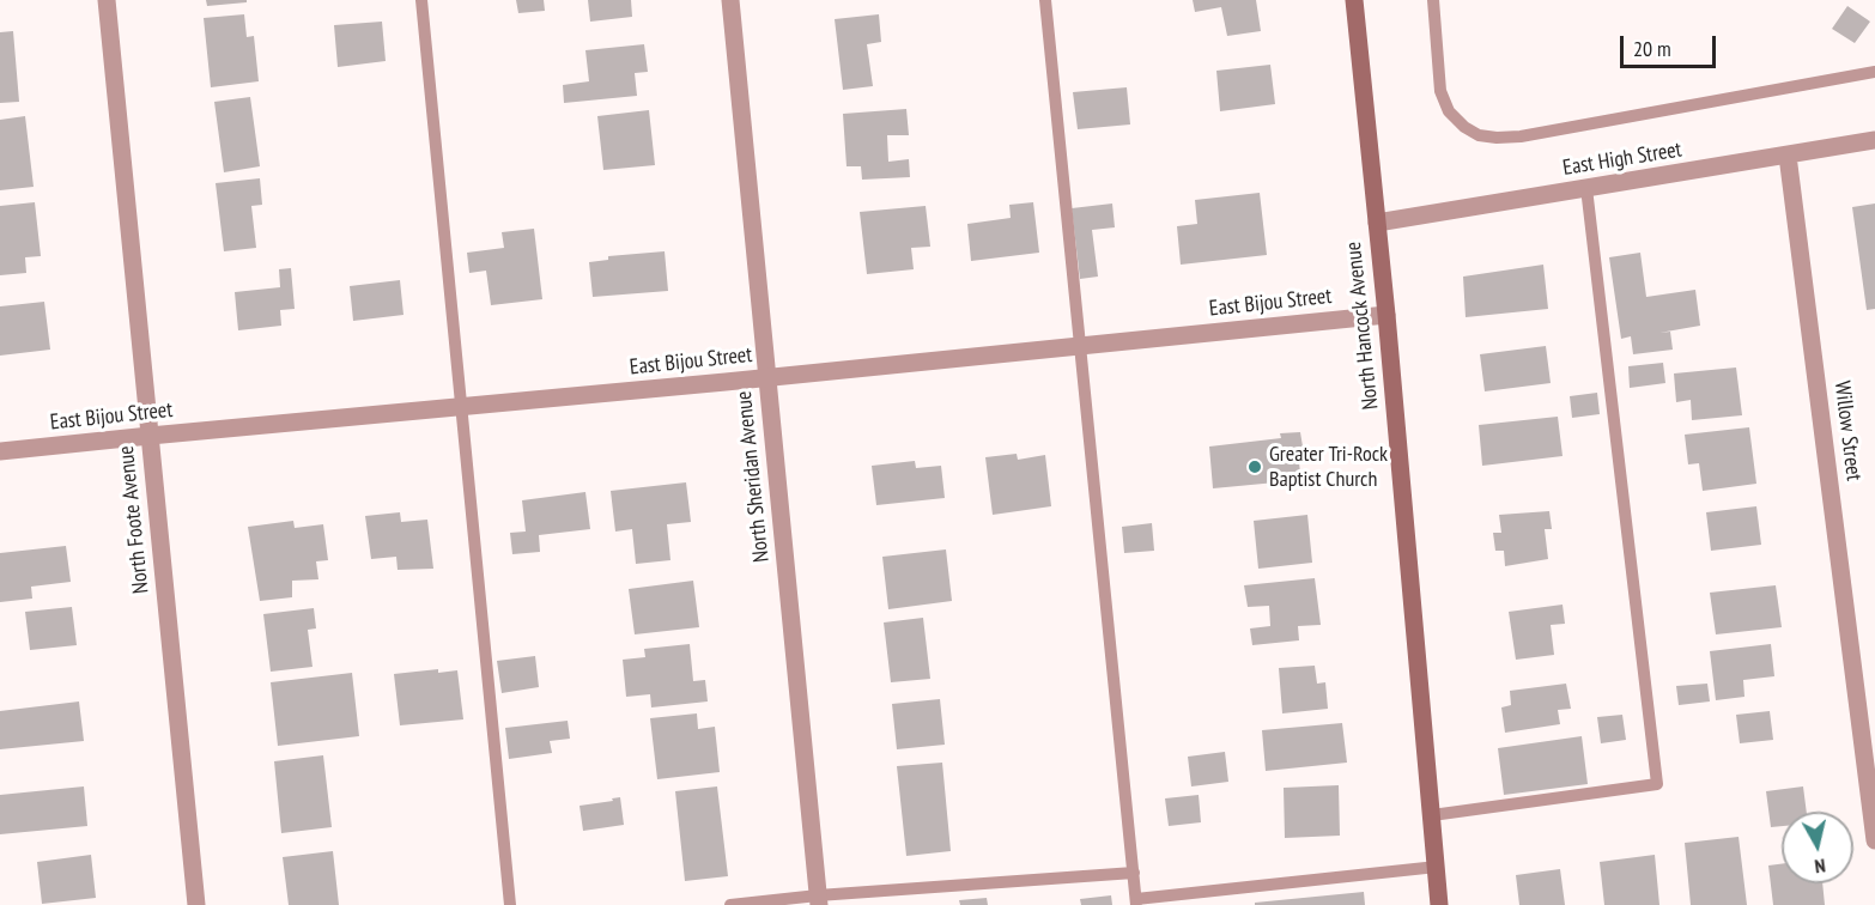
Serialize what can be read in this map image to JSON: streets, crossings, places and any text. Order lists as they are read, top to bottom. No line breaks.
{"streets":{"main road":["North Hancock Avenue"],"street":["East High Street","East Bijou Street","Willow Street","North Sheridan Avenue","North Foote Avenue"]},"crossings":[["East High Street","North Hancock Avenue"],["East High Street","Willow Street"],["East Bijou Street","North Hancock Avenue"],["East Bijou Street","North Sheridan Avenue"],["East Bijou Street","North Foote Avenue"]],"places":["Greater Tri-Rock Baptist Church"],"scale_bar":"20 m","north":"bottom"}
